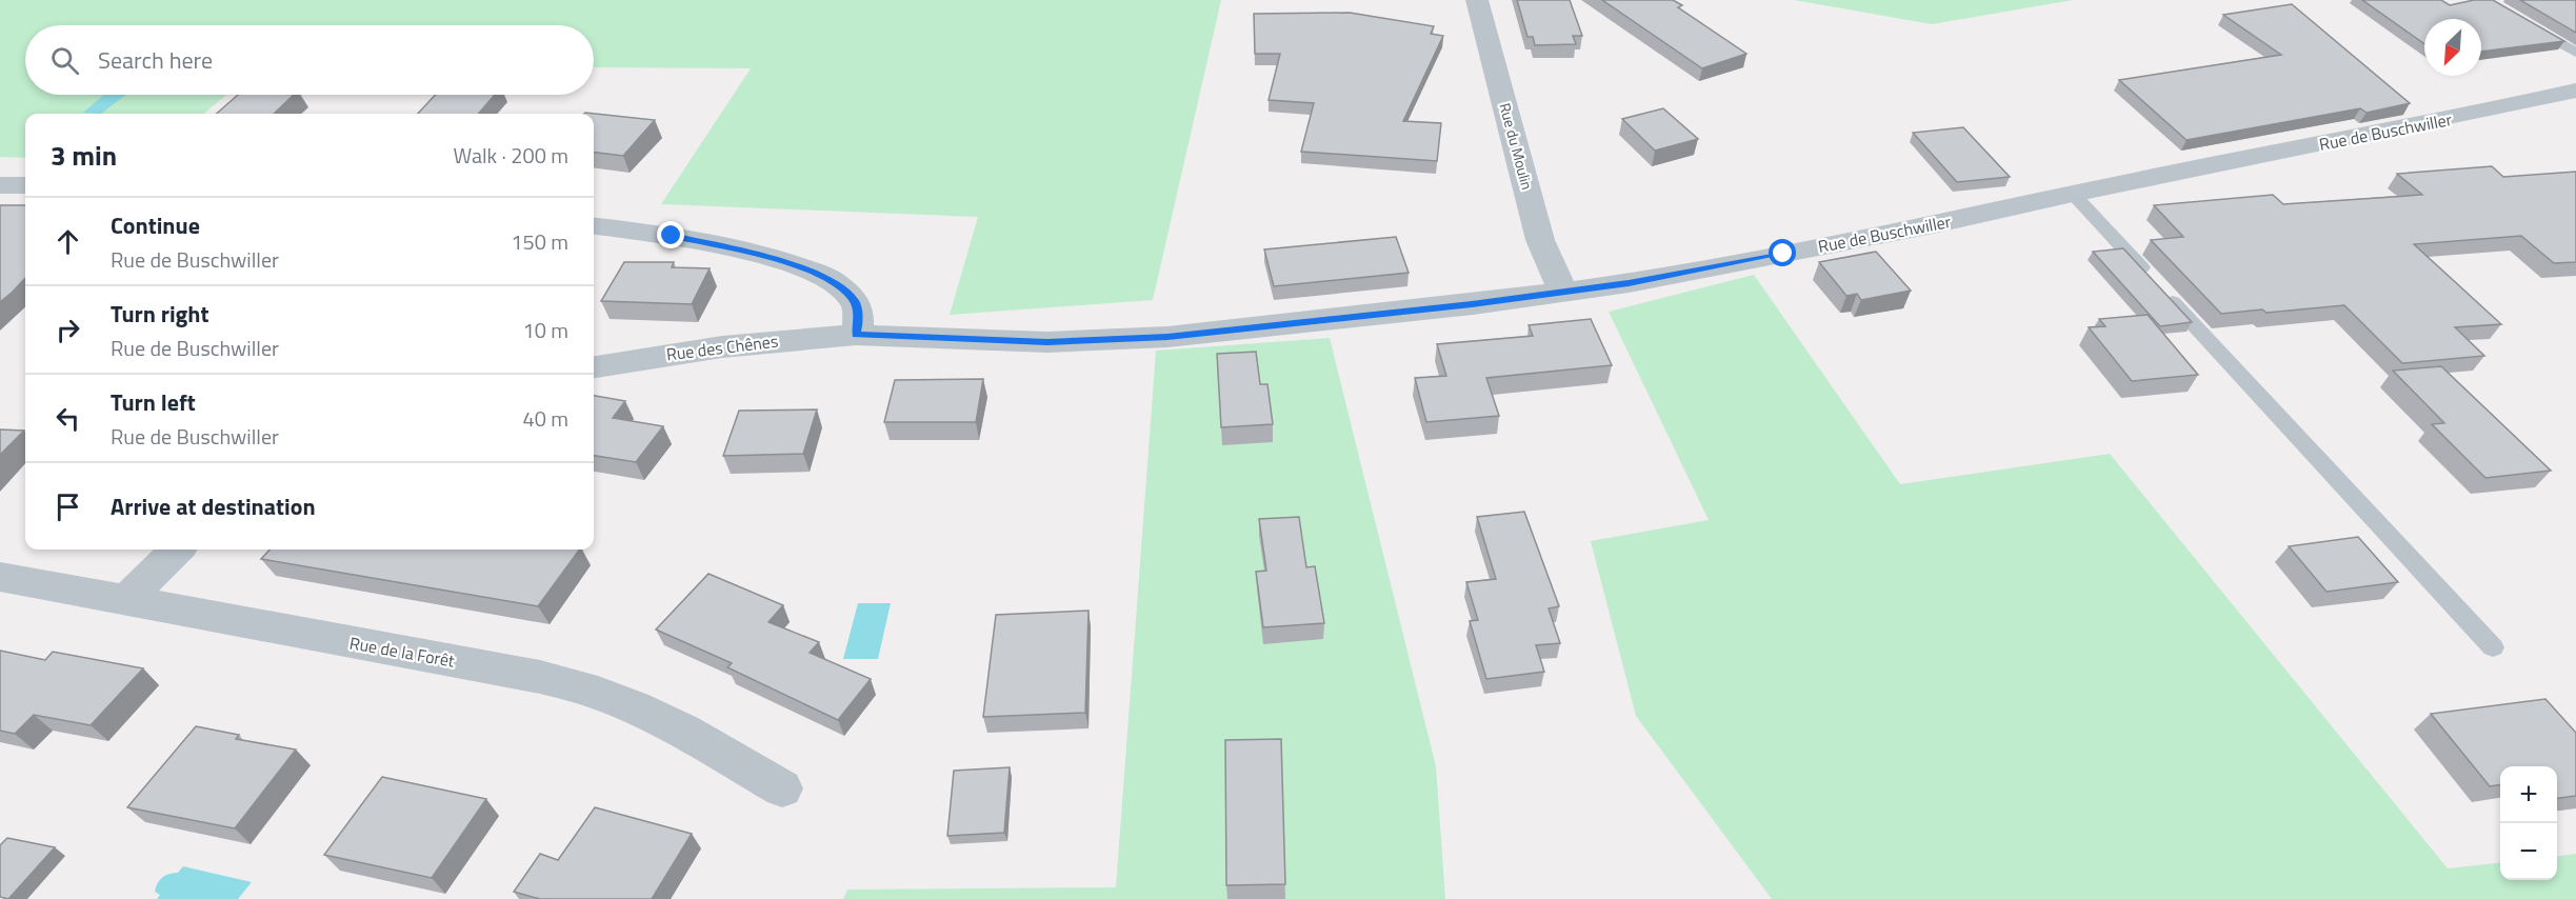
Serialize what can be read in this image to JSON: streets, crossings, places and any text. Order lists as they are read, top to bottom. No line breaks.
{"streets":{"street":["Rue de Buschwiller","Rue du Moulin","Rue des Chênes","Rue de la Forêt"]},"crossings":[["Rue de Buschwiller","Rue du Moulin"],["Rue de Buschwiller","Rue des Chênes"]],"north":"bottom left","page":{"search":"Search here","heading":["3 min","Walk · 200 m"],"list":[["Continue","Rue de Buschwiller","150 m"],["Turn right","Rue de Buschwiller","10 m"],["Turn left","Rue de Buschwiller","40 m"],"Arrive at destination"],"map_buttons":["+","−"]}}
